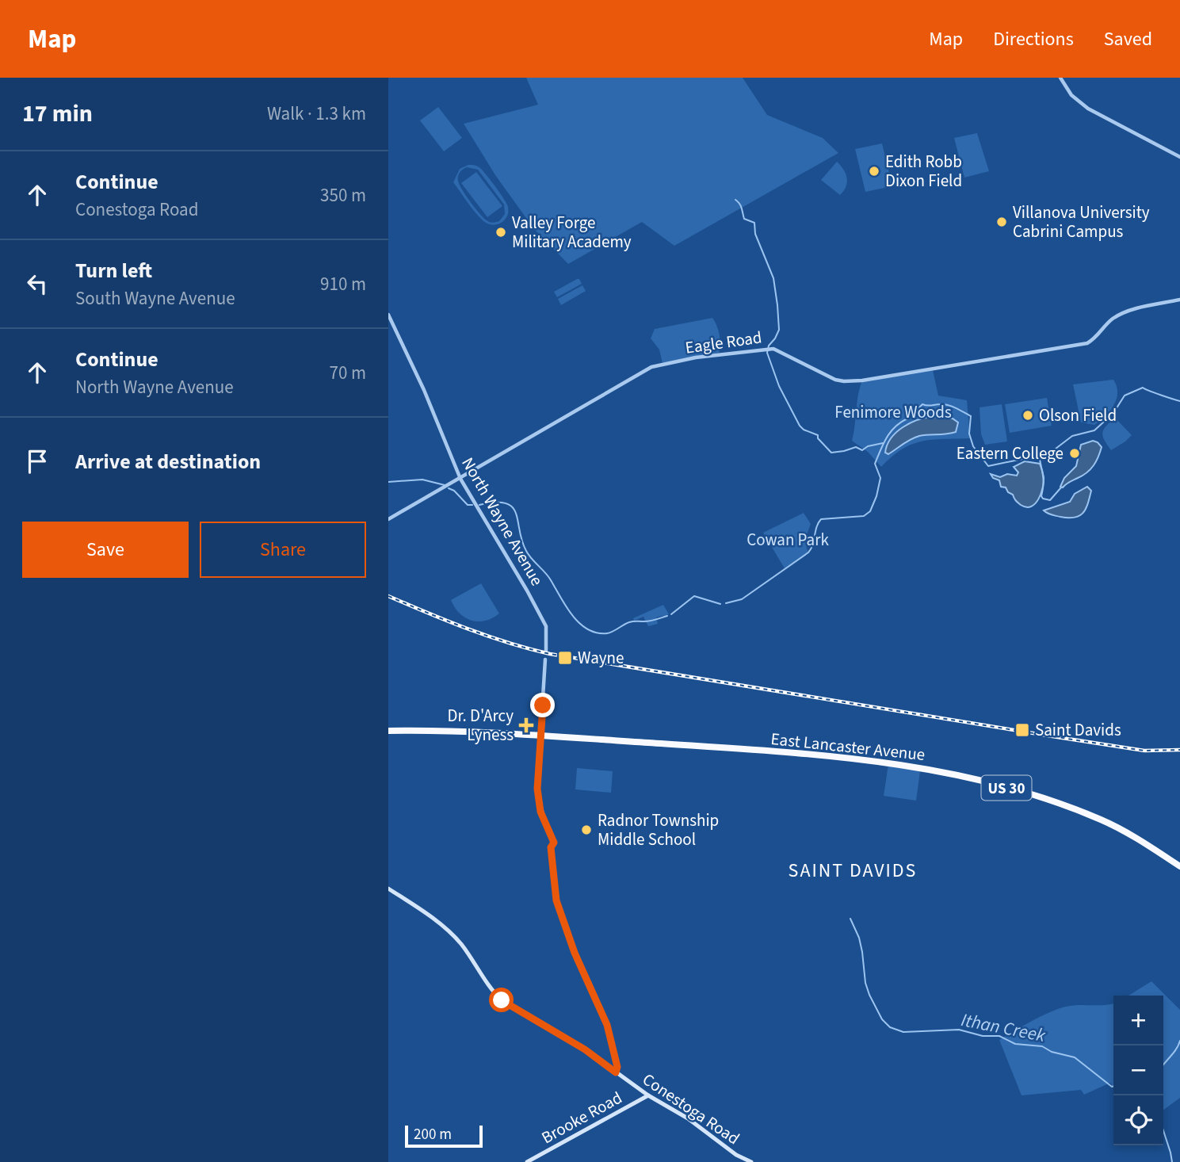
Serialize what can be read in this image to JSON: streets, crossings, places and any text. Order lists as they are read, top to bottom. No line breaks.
{"streets":{"highway":["East Lancaster Avenue","US 30"],"main road":["Conestoga Road","Brooke Road"],"street":["Eagle Road","North Wayne Avenue"]},"crossings":[["Eagle Road","North Wayne Avenue"],["East Lancaster Avenue","US 30"],["Conestoga Road","Brooke Road"]],"districts":["SAINT DAVIDS"],"water":["Ithan Creek"],"parks":["Fenimore Woods","Cowan Park"],"places":{"other":["Edith Robb Dixon Field","Villanova University Cabrini Campus","Valley Forge Military Academy","Olson Field","Eastern College","Radnor Township Middle School"],"transit":["Wayne","Saint Davids"],"health":["Dr. D'Arcy Lyness"]},"scale_bar":"200 m","page":{"header":"Map","nav":["Map","Directions","Saved"],"heading":["17 min","Walk · 1.3 km"],"list":[["Continue","Conestoga Road","350 m"],["Turn left","South Wayne Avenue","910 m"],["Continue","North Wayne Avenue","70 m"],"Arrive at destination"],"buttons":["Save","Share"],"map_buttons":["+","−"],"scale":"200 m"}}
